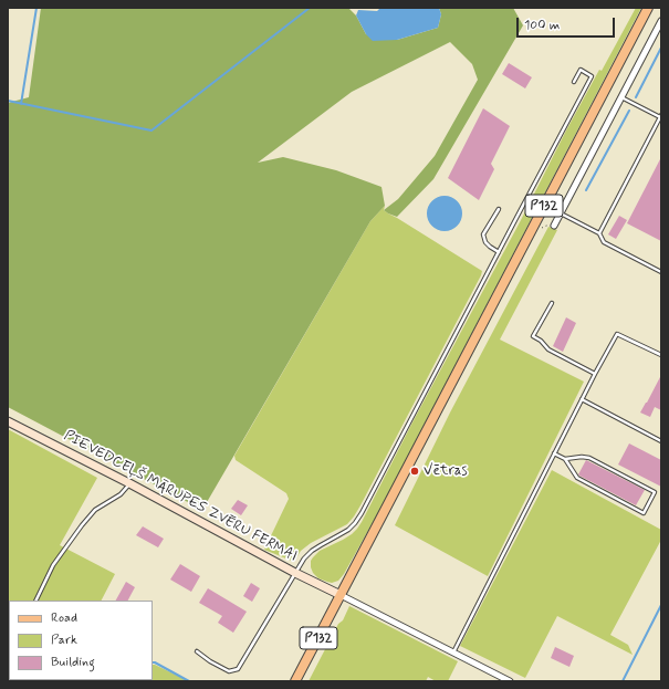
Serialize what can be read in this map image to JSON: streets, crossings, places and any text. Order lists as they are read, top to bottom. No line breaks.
{"streets":{"main road":["P132"],"street":["PIEVEDCEĻŠ MĀRUPES ZVĒRU FERMAI"]},"crossings":[["P132","PIEVEDCEĻŠ MĀRUPES ZVĒRU FERMAI"]],"places":["Vētras"],"legend":["Road","Park","Building"],"scale_bar":"100 m"}
